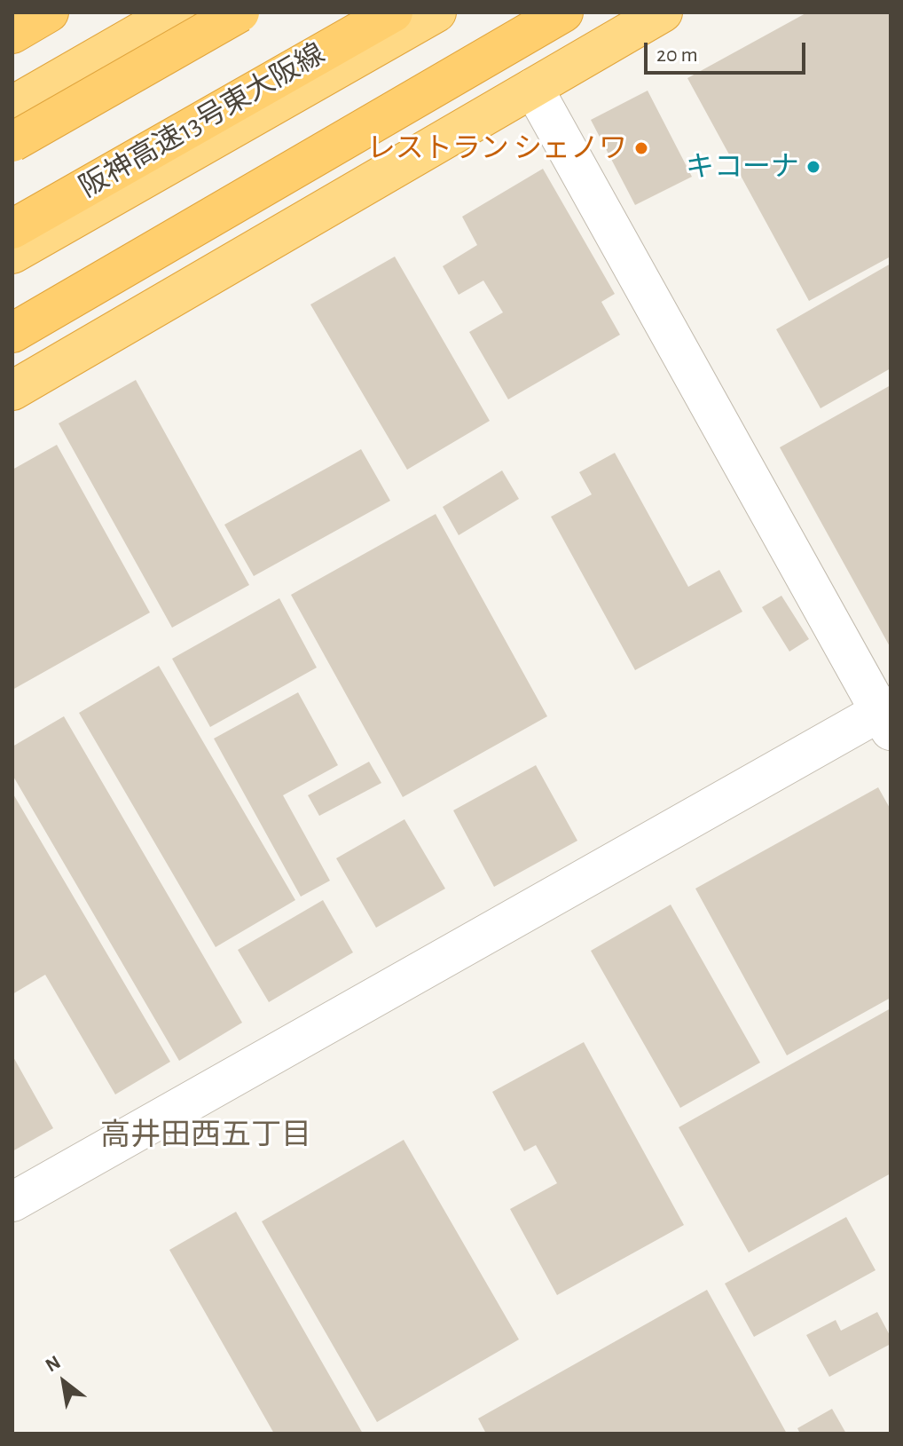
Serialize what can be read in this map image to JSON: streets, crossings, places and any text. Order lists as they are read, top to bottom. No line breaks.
{"streets":{"highway":["阪神高速13号東大阪線"]},"districts":["高井田西五丁目"],"places":["レストラン シェノワ","キコーナ"],"scale_bar":"20 m","north":"top left"}
